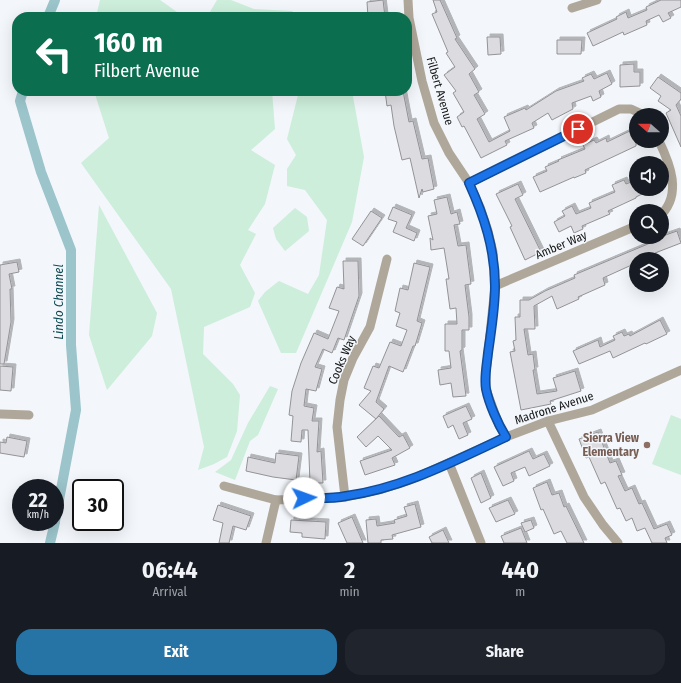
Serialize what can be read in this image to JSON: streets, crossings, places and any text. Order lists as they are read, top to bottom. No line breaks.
{"streets":{"street":["Filbert Avenue","Amber Way","Cooks Way","Madrone Avenue"]},"crossings":[["Filbert Avenue","Amber Way"],["Filbert Avenue","Madrone Avenue"],["Cooks Way","Madrone Avenue"]],"water":["Lindo Channel"],"places":["Sierra View Elementary"],"north":"left","page":{"turn":["160 m","Filbert Avenue"],"speed":"22 km/h","limit":"30","eta":["06:44","Arrival","2","min","440","m"],"buttons":["Exit","Share"]}}
